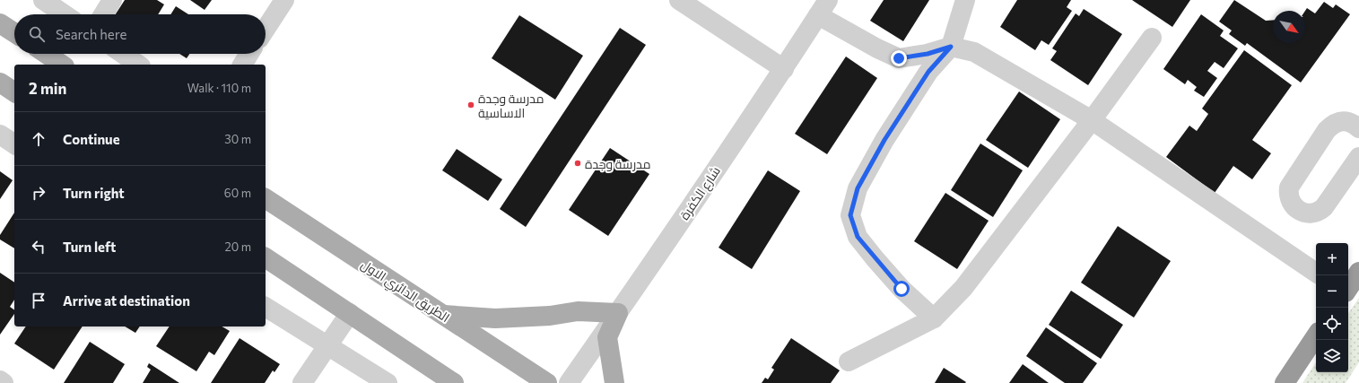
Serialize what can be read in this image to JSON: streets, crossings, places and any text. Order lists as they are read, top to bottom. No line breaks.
{"streets":{"main road":["الطريق الدائري الاول"],"street":["شارع الكفرة"]},"places":["مدرسة وجدة الاساسية","مدرسة وجدة"],"north":"bottom right","page":{"search":"Search here","heading":["2 min","Walk · 110 m"],"list":[["Continue","30 m"],["Turn right","60 m"],["Turn left","20 m"],"Arrive at destination"],"map_buttons":["+","−"]}}
